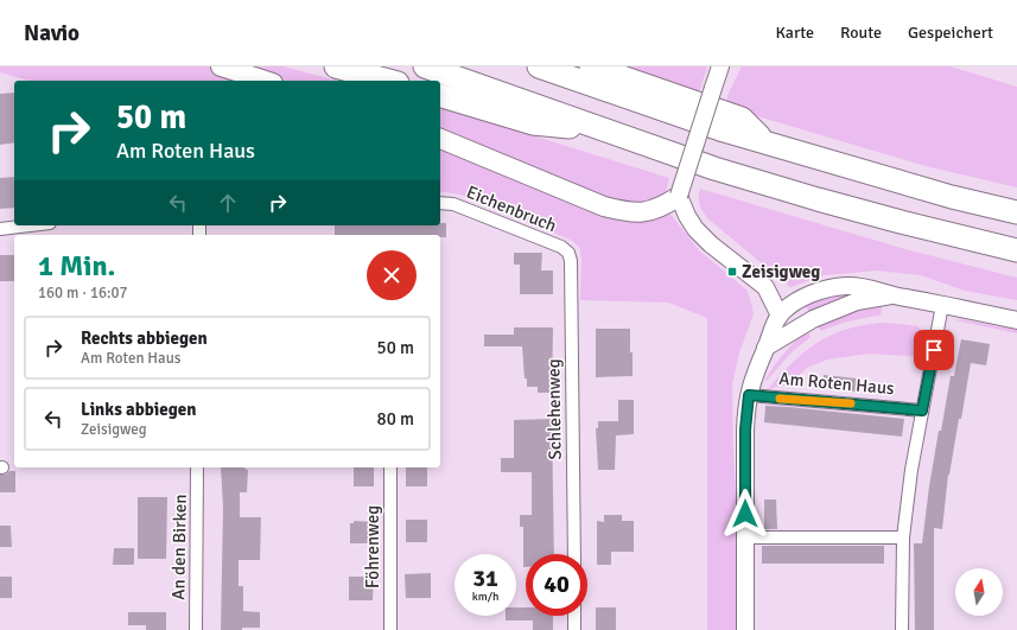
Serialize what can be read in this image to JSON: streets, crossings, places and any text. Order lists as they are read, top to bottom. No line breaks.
{"streets":{"street":["Eichenbruch","Am Roten Haus","Schlehenweg","An den Birken","Föhrenweg"]},"crossings":[["Eichenbruch","Schlehenweg"]],"places":{"transit":["Zeisigweg"]},"north":"top","page":{"header":"Navio","nav":["Karte","Route","Gespeichert"],"turn":["50 m","Am Roten Haus"],"heading":["1 Min.","160 m · 16:07"],"list":[{"name":"Rechts abbiegen","note":"Am Roten Haus","value":"50 m"},{"name":"Links abbiegen","note":"Zeisigweg","value":"80 m"}],"speed":"31 km/h","limit":"40"}}
